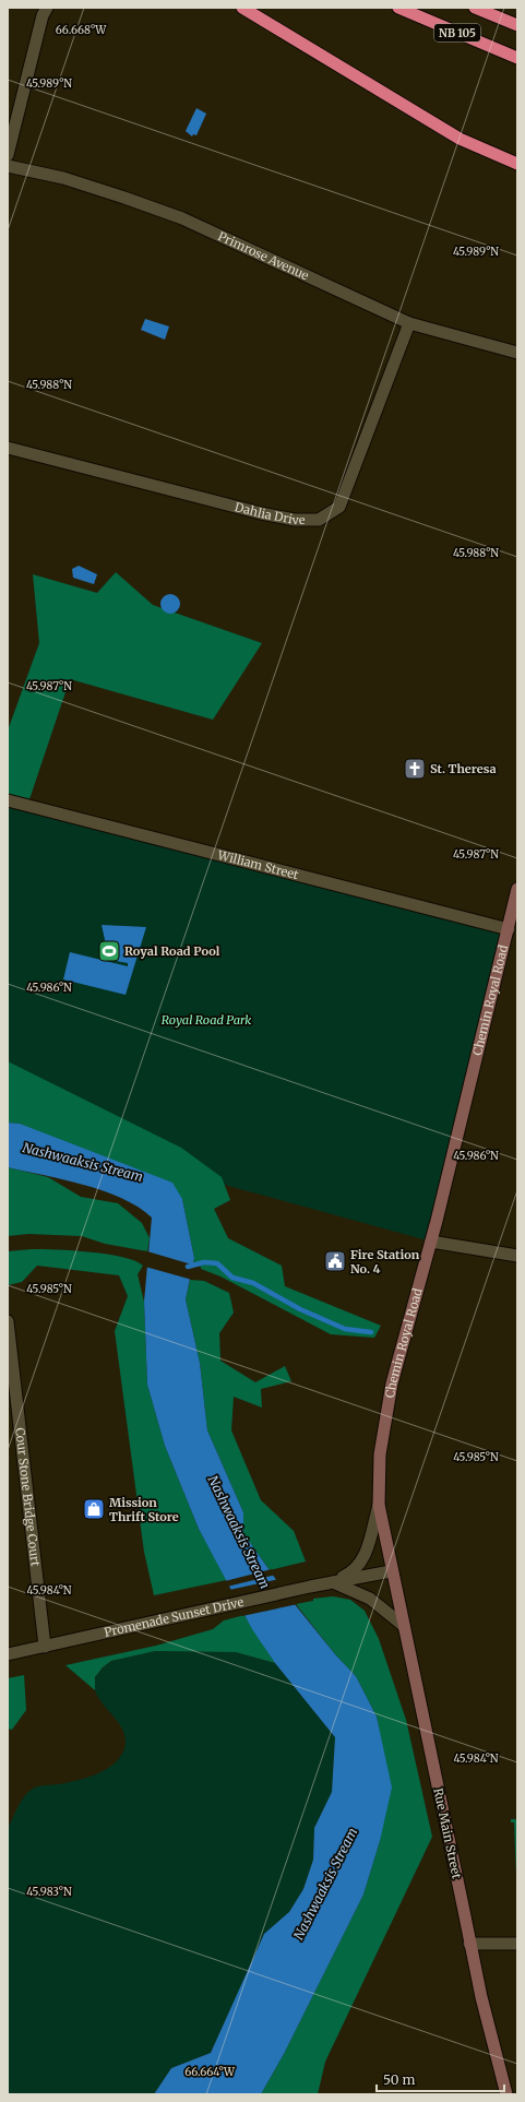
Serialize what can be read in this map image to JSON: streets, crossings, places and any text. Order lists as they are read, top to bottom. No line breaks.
{"streets":{"highway":["NB 105"],"main road":["Chemin Royal Road","Rue Main Street"],"street":["Primrose Avenue","Dahlia Drive","William Street","Cour Stone Bridge Court","Promenade Sunset Drive"]},"crossings":[["Primrose Avenue","Dahlia Drive"],["William Street","Chemin Royal Road"],["Chemin Royal Road","Promenade Sunset Drive"],["Chemin Royal Road","Rue Main Street"],["Cour Stone Bridge Court","Promenade Sunset Drive"],["Promenade Sunset Drive","Rue Main Street"]],"water":["Nashwaaksis Stream"],"parks":["Royal Road Park"],"places":{"church":["St. Theresa"],"sports":["Royal Road Pool"],"public building":["Fire Station No. 4"],"shop":["Mission Thrift Store"]},"scale_bar":"50 m","coordinates":["66.668°W","45.989°N","45.988°N","45.987°N","45.986°N","45.985°N","45.984°N","45.983°N","66.664°W"]}
